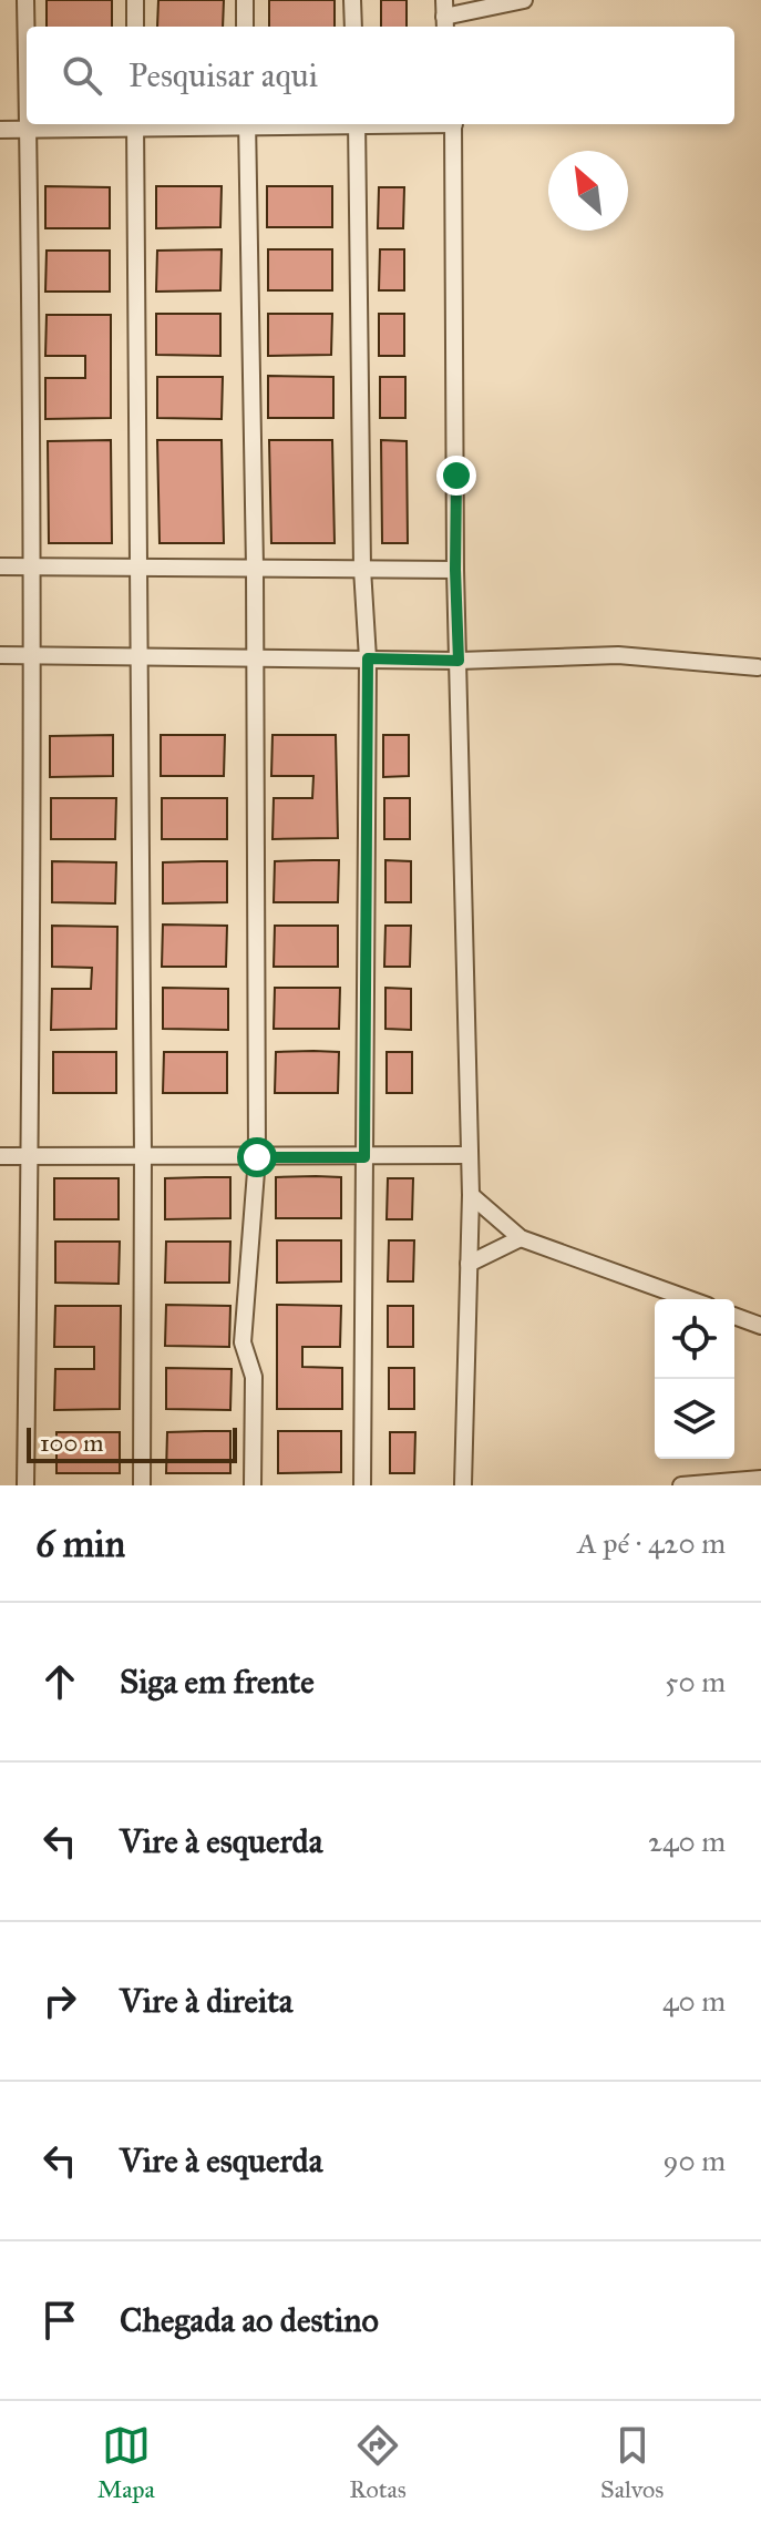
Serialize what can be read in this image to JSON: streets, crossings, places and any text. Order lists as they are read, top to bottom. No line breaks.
{"scale_bar":"100 m","north":"top left","page":{"search":"Pesquisar aqui","scale":"100 m","heading":["6 min","A pé · 420 m"],"list":[["Siga em frente","50 m"],["Vire à esquerda","240 m"],["Vire à direita","40 m"],["Vire à esquerda","90 m"],"Chegada ao destino"],"nav":["Mapa","Rotas","Salvos"]}}
